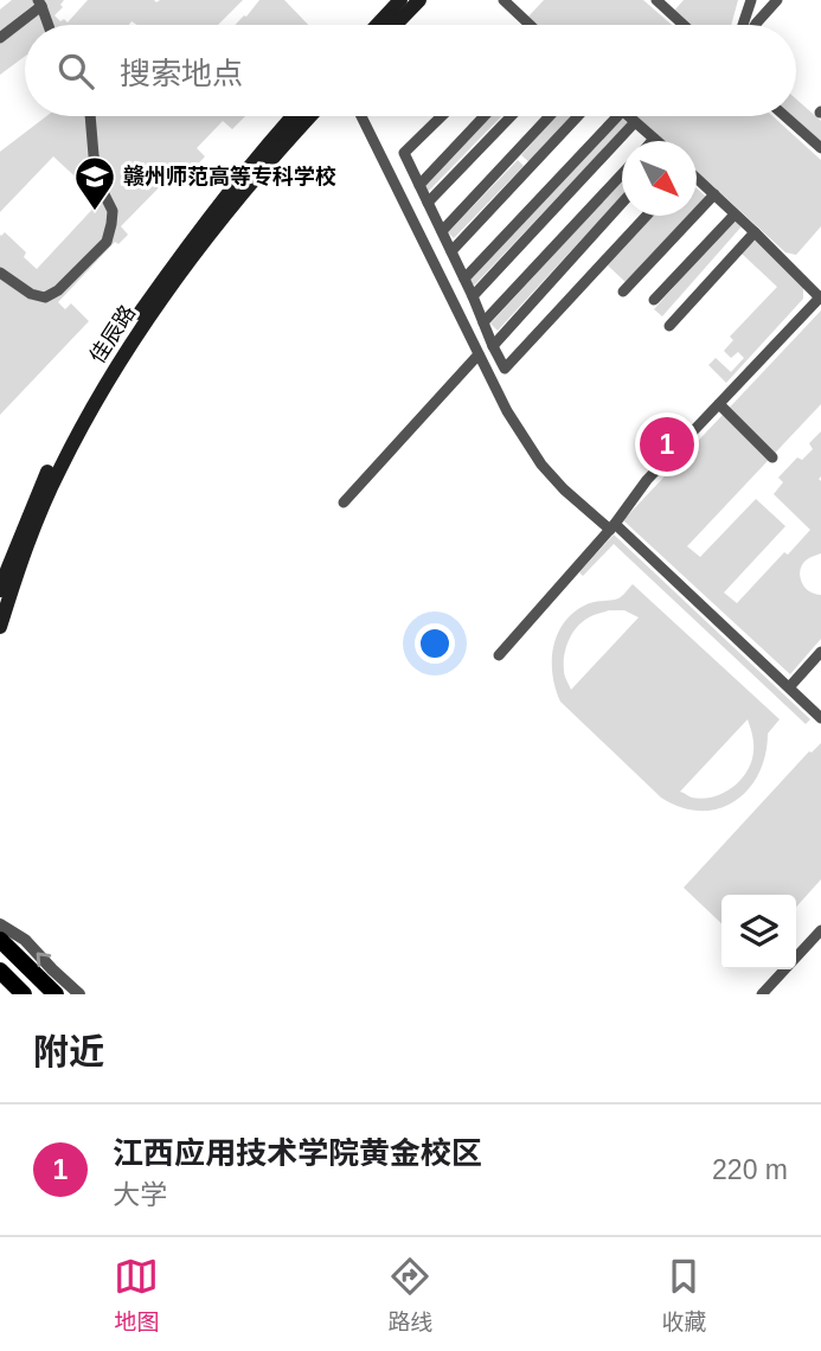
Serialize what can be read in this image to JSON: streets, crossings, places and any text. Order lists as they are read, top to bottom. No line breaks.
{"streets":{"main road":["佳辰路"]},"places":{"school or university":["赣州师范高等专科学校"]},"north":"bottom right","page":{"search":"搜索地点","pins":"1","heading":"附近","list":[{"mark":"1","name":"江西应用技术学院黄金校区","note":"大学","value":"220 m"}],"nav":["地图","路线","收藏"]}}
